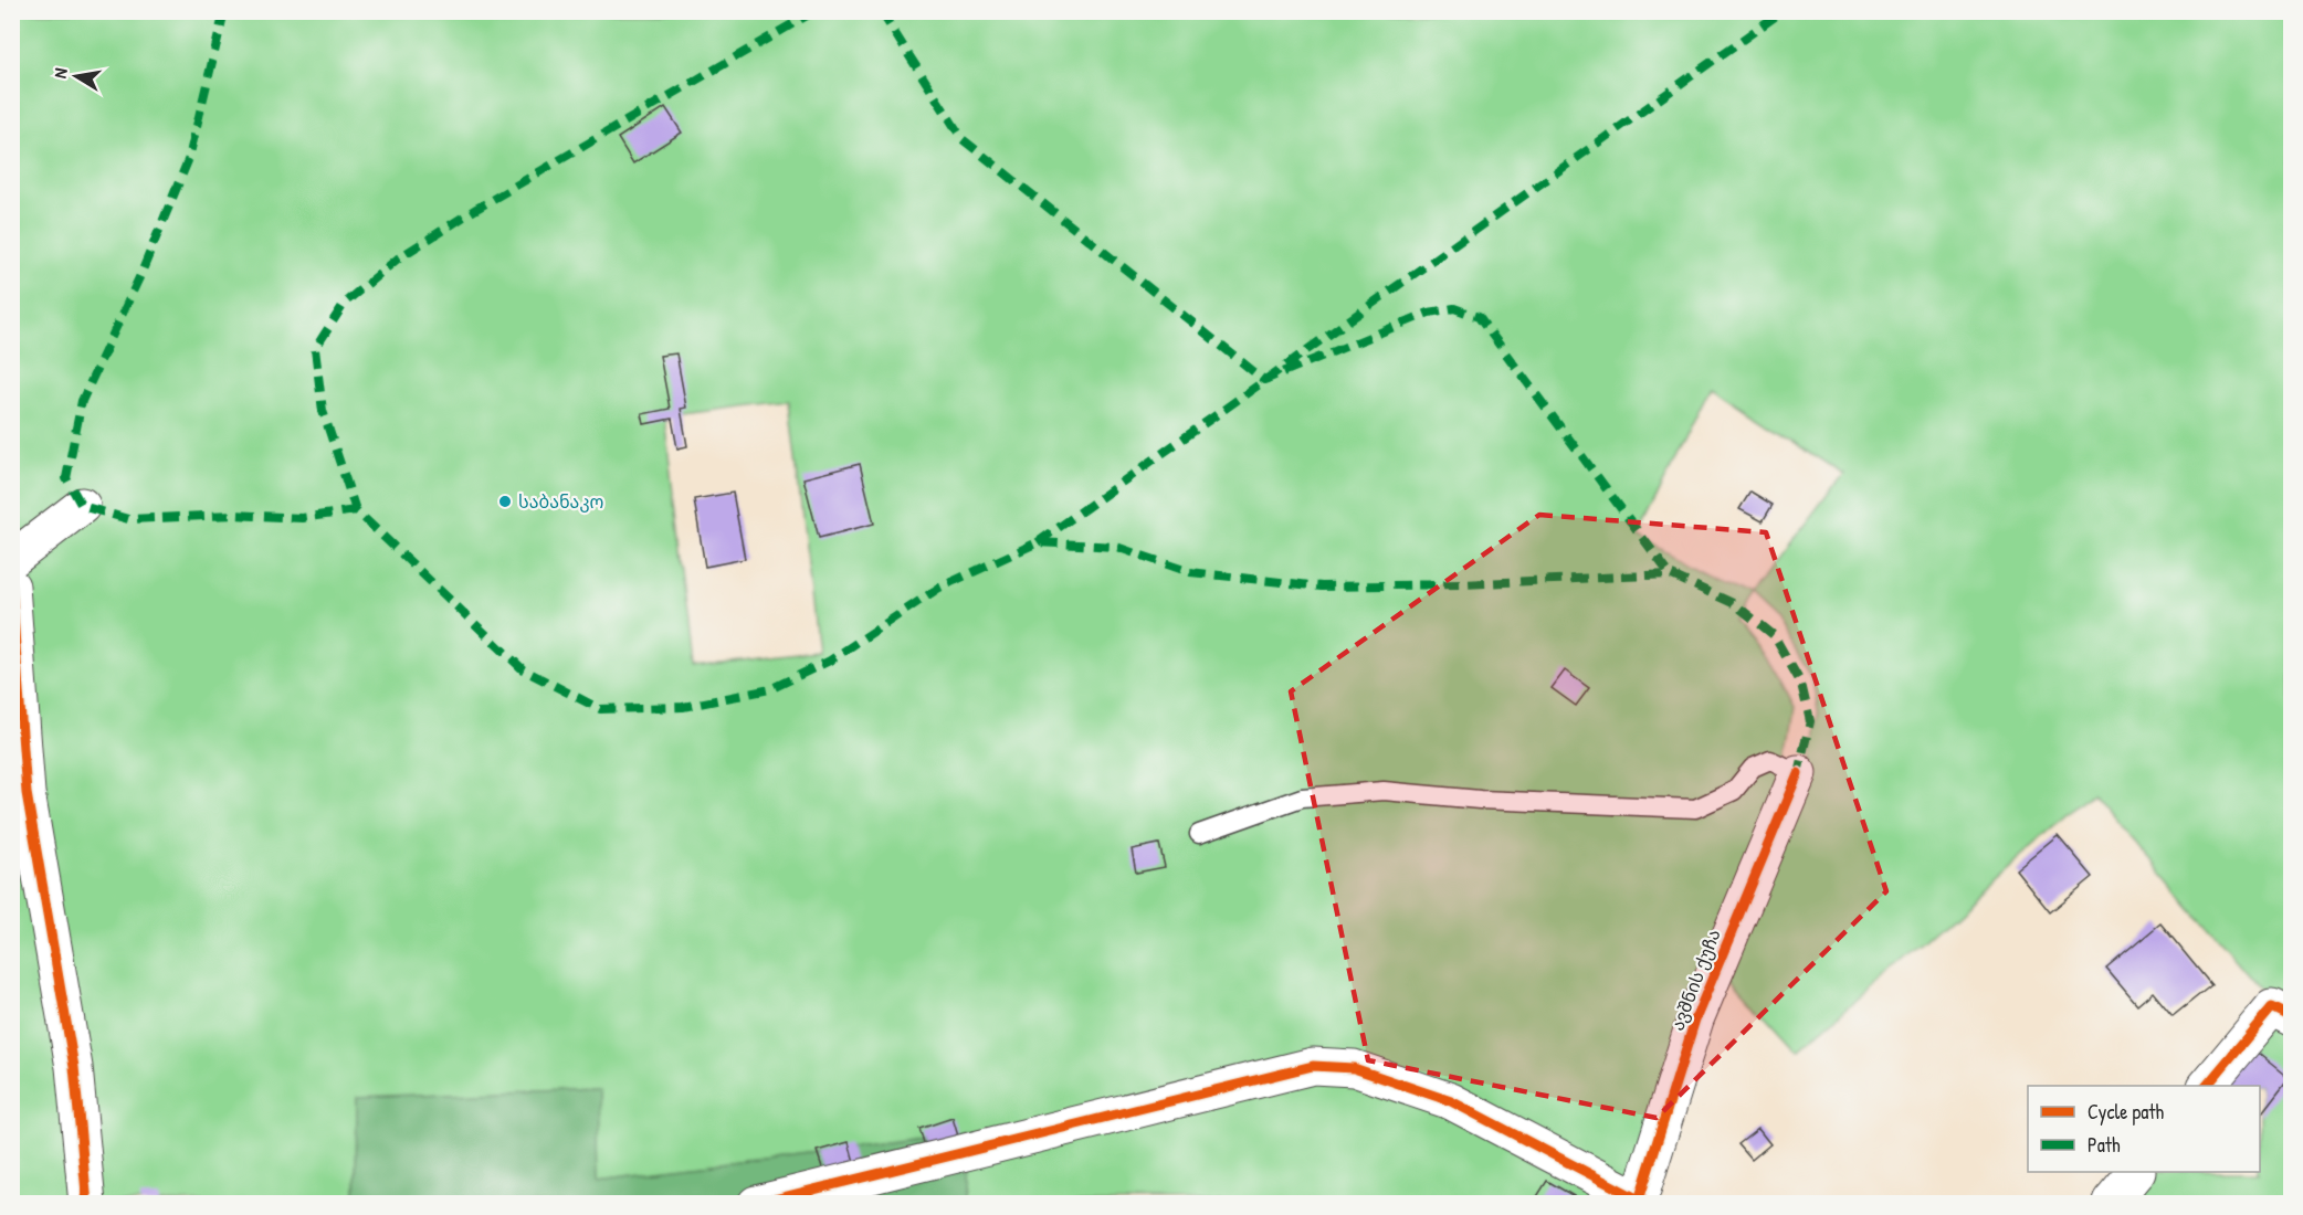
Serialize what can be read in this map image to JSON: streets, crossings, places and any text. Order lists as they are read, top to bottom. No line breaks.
{"streets":{"street":["ავშნის ქუჩა"]},"places":["საბანაკო"],"legend":["Cycle path","Path"],"north":"left"}
